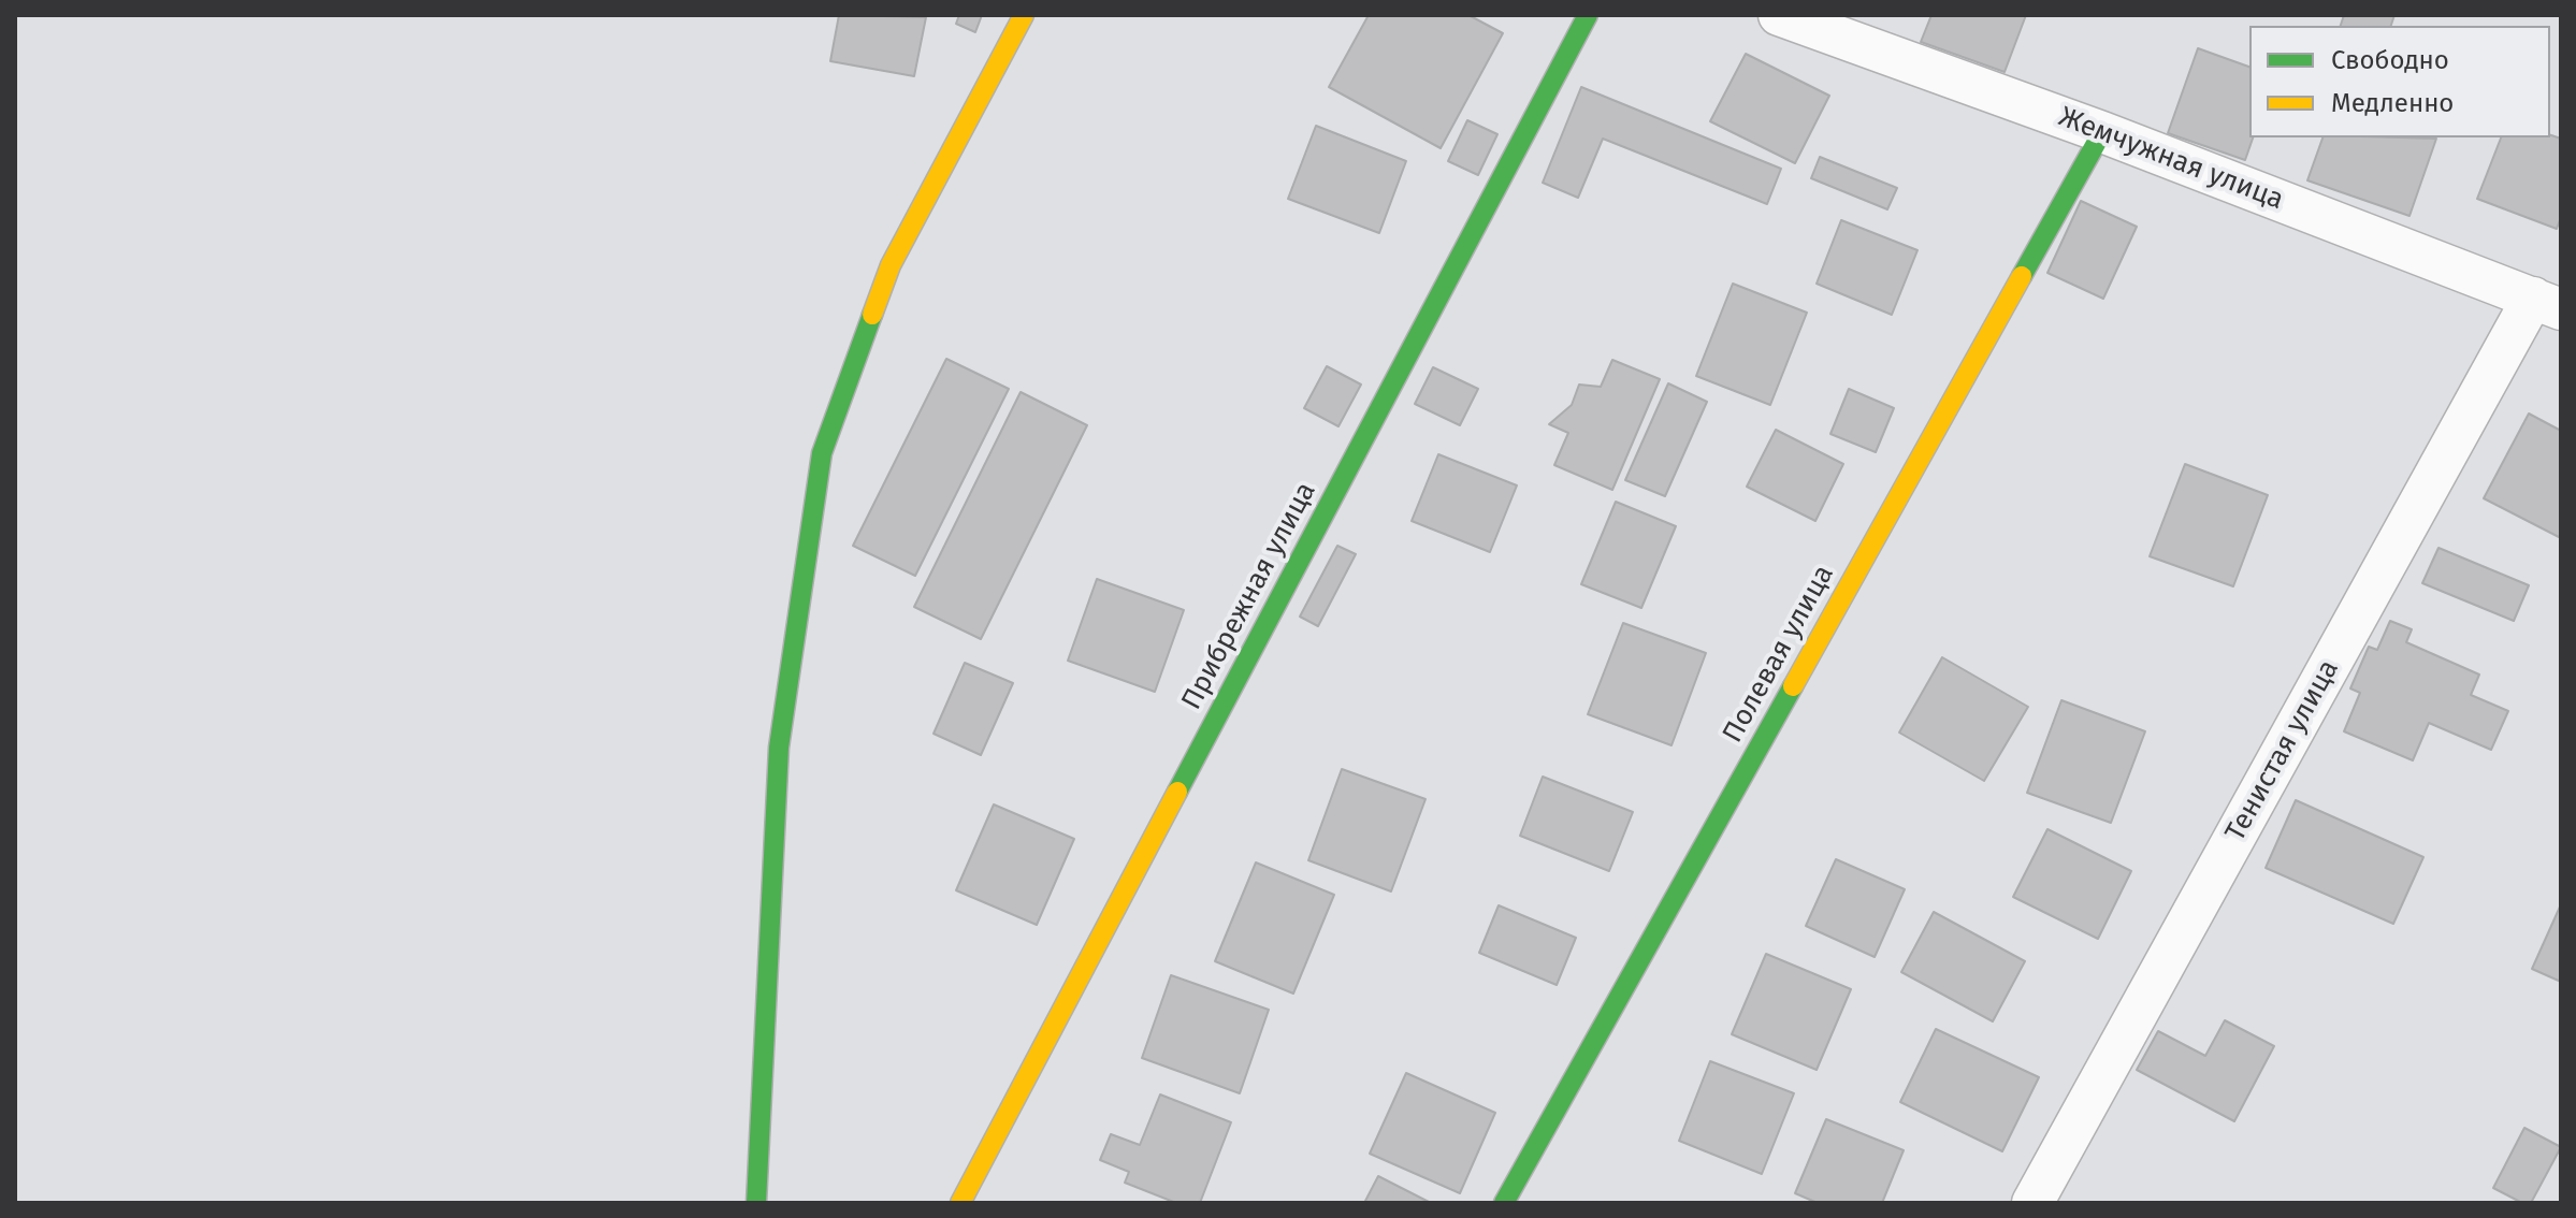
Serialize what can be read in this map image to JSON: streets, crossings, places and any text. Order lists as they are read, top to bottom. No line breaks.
{"streets":{"street":["Жемчужная улица","Прибрежная улица","Полевая улица","Тенистая улица"]},"crossings":[["Жемчужная улица","Полевая улица"],["Жемчужная улица","Тенистая улица"]],"legend":["Свободно","Медленно"]}
